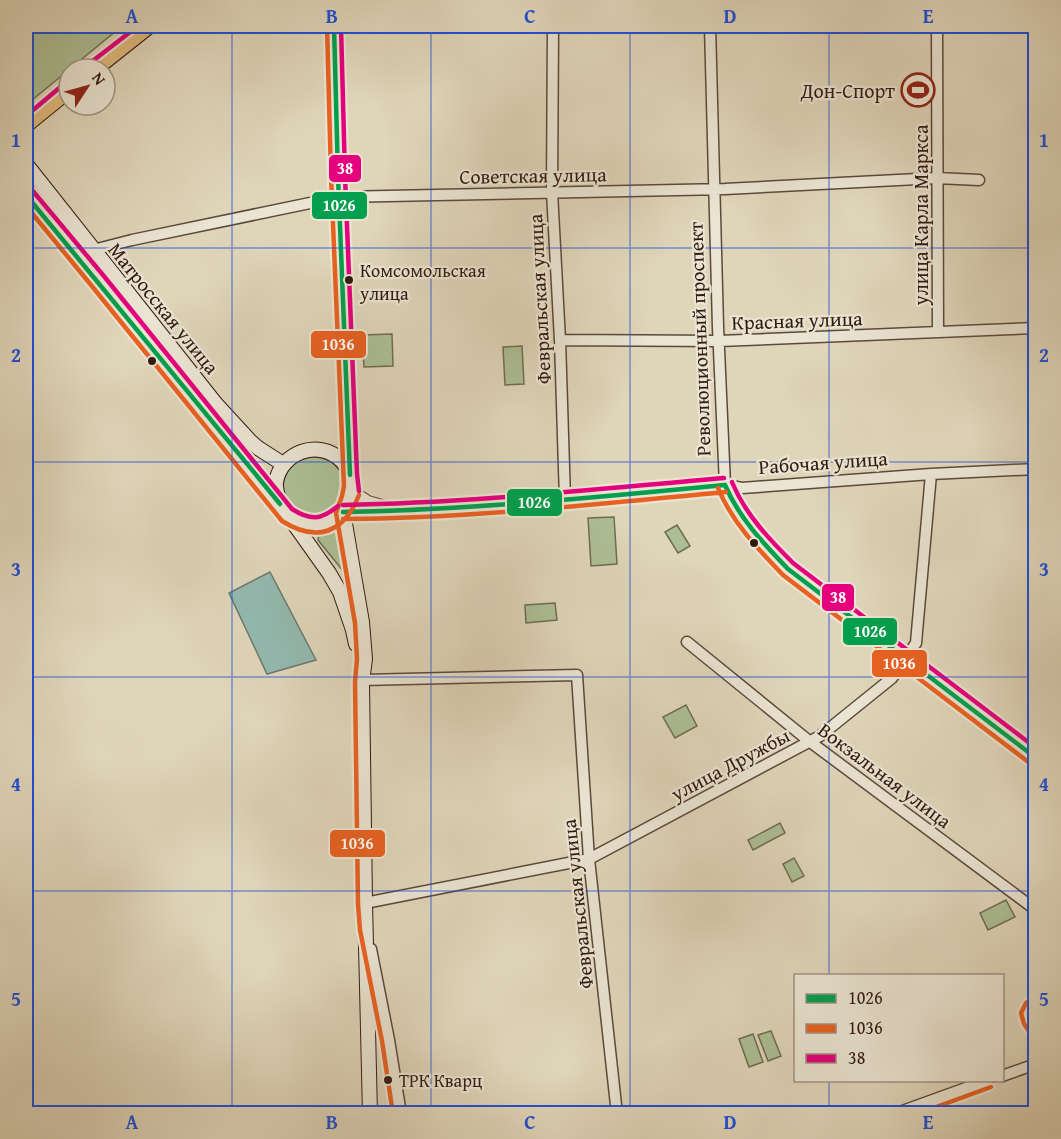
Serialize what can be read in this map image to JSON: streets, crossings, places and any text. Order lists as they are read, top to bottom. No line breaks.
{"streets":{"main road":["Матросская улица"],"street":["Советская улица","улица Карла Маркса","Февральская улица","Красная улица","Революционный проспект","Рабочая улица","улица Дружбы","Вокзальная улица"]},"crossings":[["Советская улица","улица Карла Маркса"],["Советская улица","Февральская улица"],["Советская улица","Матросская улица"],["Советская улица","Революционный проспект"],["улица Карла Маркса","Красная улица"],["Февральская улица","Красная улица"],["Февральская улица","Рабочая улица"],["Февральская улица","улица Дружбы"],["Матросская улица","Рабочая улица"],["Красная улица","Революционный проспект"],["Революционный проспект","Рабочая улица"],["Революционный проспект","улица Дружбы"],["Рабочая улица","улица Дружбы"],["улица Дружбы","Вокзальная улица"]],"places":{"sports":["Дон-Спорт"],"other":["Комсомольская улица","ТРК Кварц"]},"lines":["transit line 1026","transit line 1036","transit line 38"],"legend":["1026","1036","38"],"north":"top right","grid":{"columns":["A","B","C","D","E"],"rows":["1","2","3","4","5"]}}
